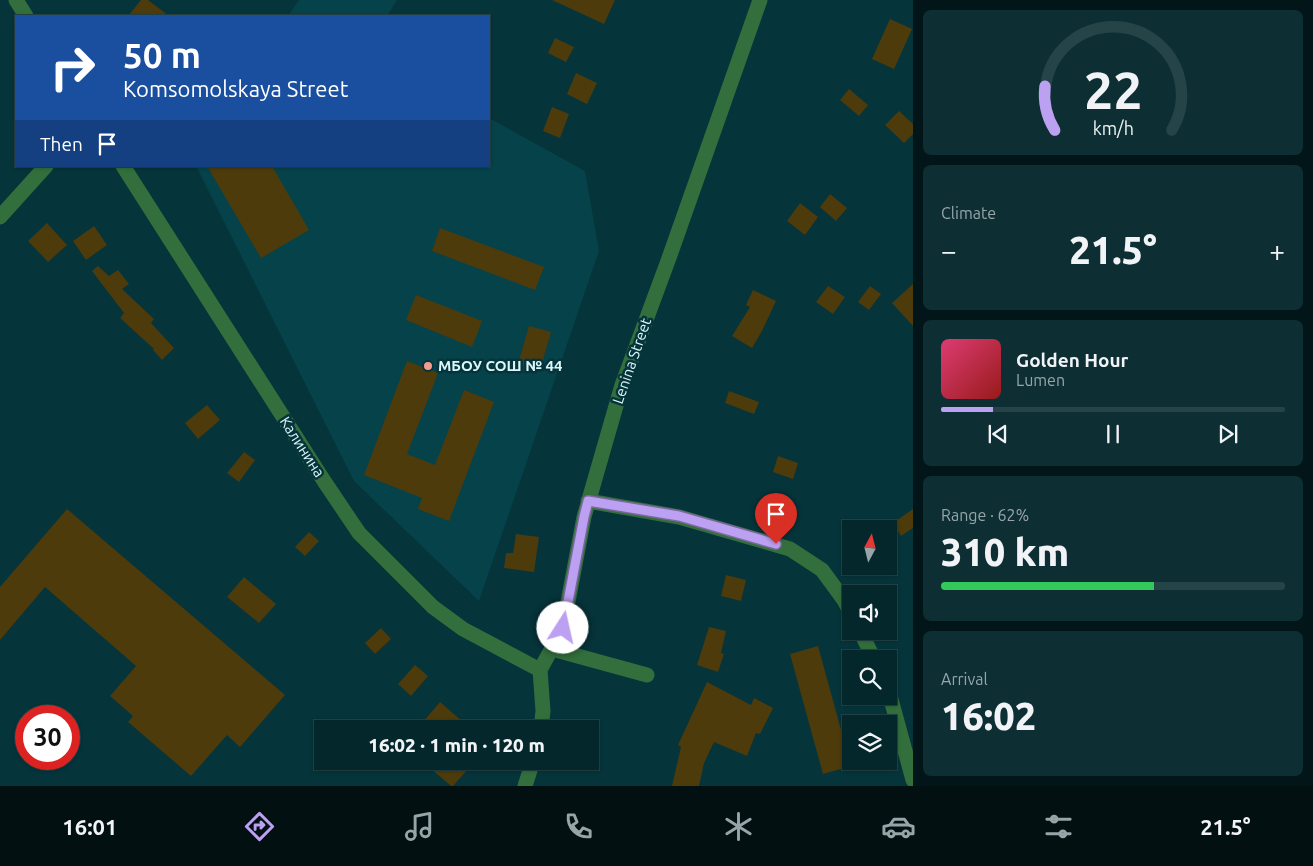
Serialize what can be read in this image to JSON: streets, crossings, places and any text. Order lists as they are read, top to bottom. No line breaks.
{"streets":{"street":["Lenina Street","Калинина"]},"crossings":[["Lenina Street","Калинина"]],"places":["МБОУ СОШ № 44"],"north":"top","page":{"turn":["50 m","Komsomolskaya Street"],"then":"Then","tile":["Climate",["Range · 62%","310 km"],["Arrival","16:02"]],"heat":["−","21.5°","+"],"song":["Golden Hour","Lumen"],"limit":"30","trip":"16:02 · 1 min · 120 m","tabs":["16:01","21.5°"],"gauge":["22","km/h"]}}
